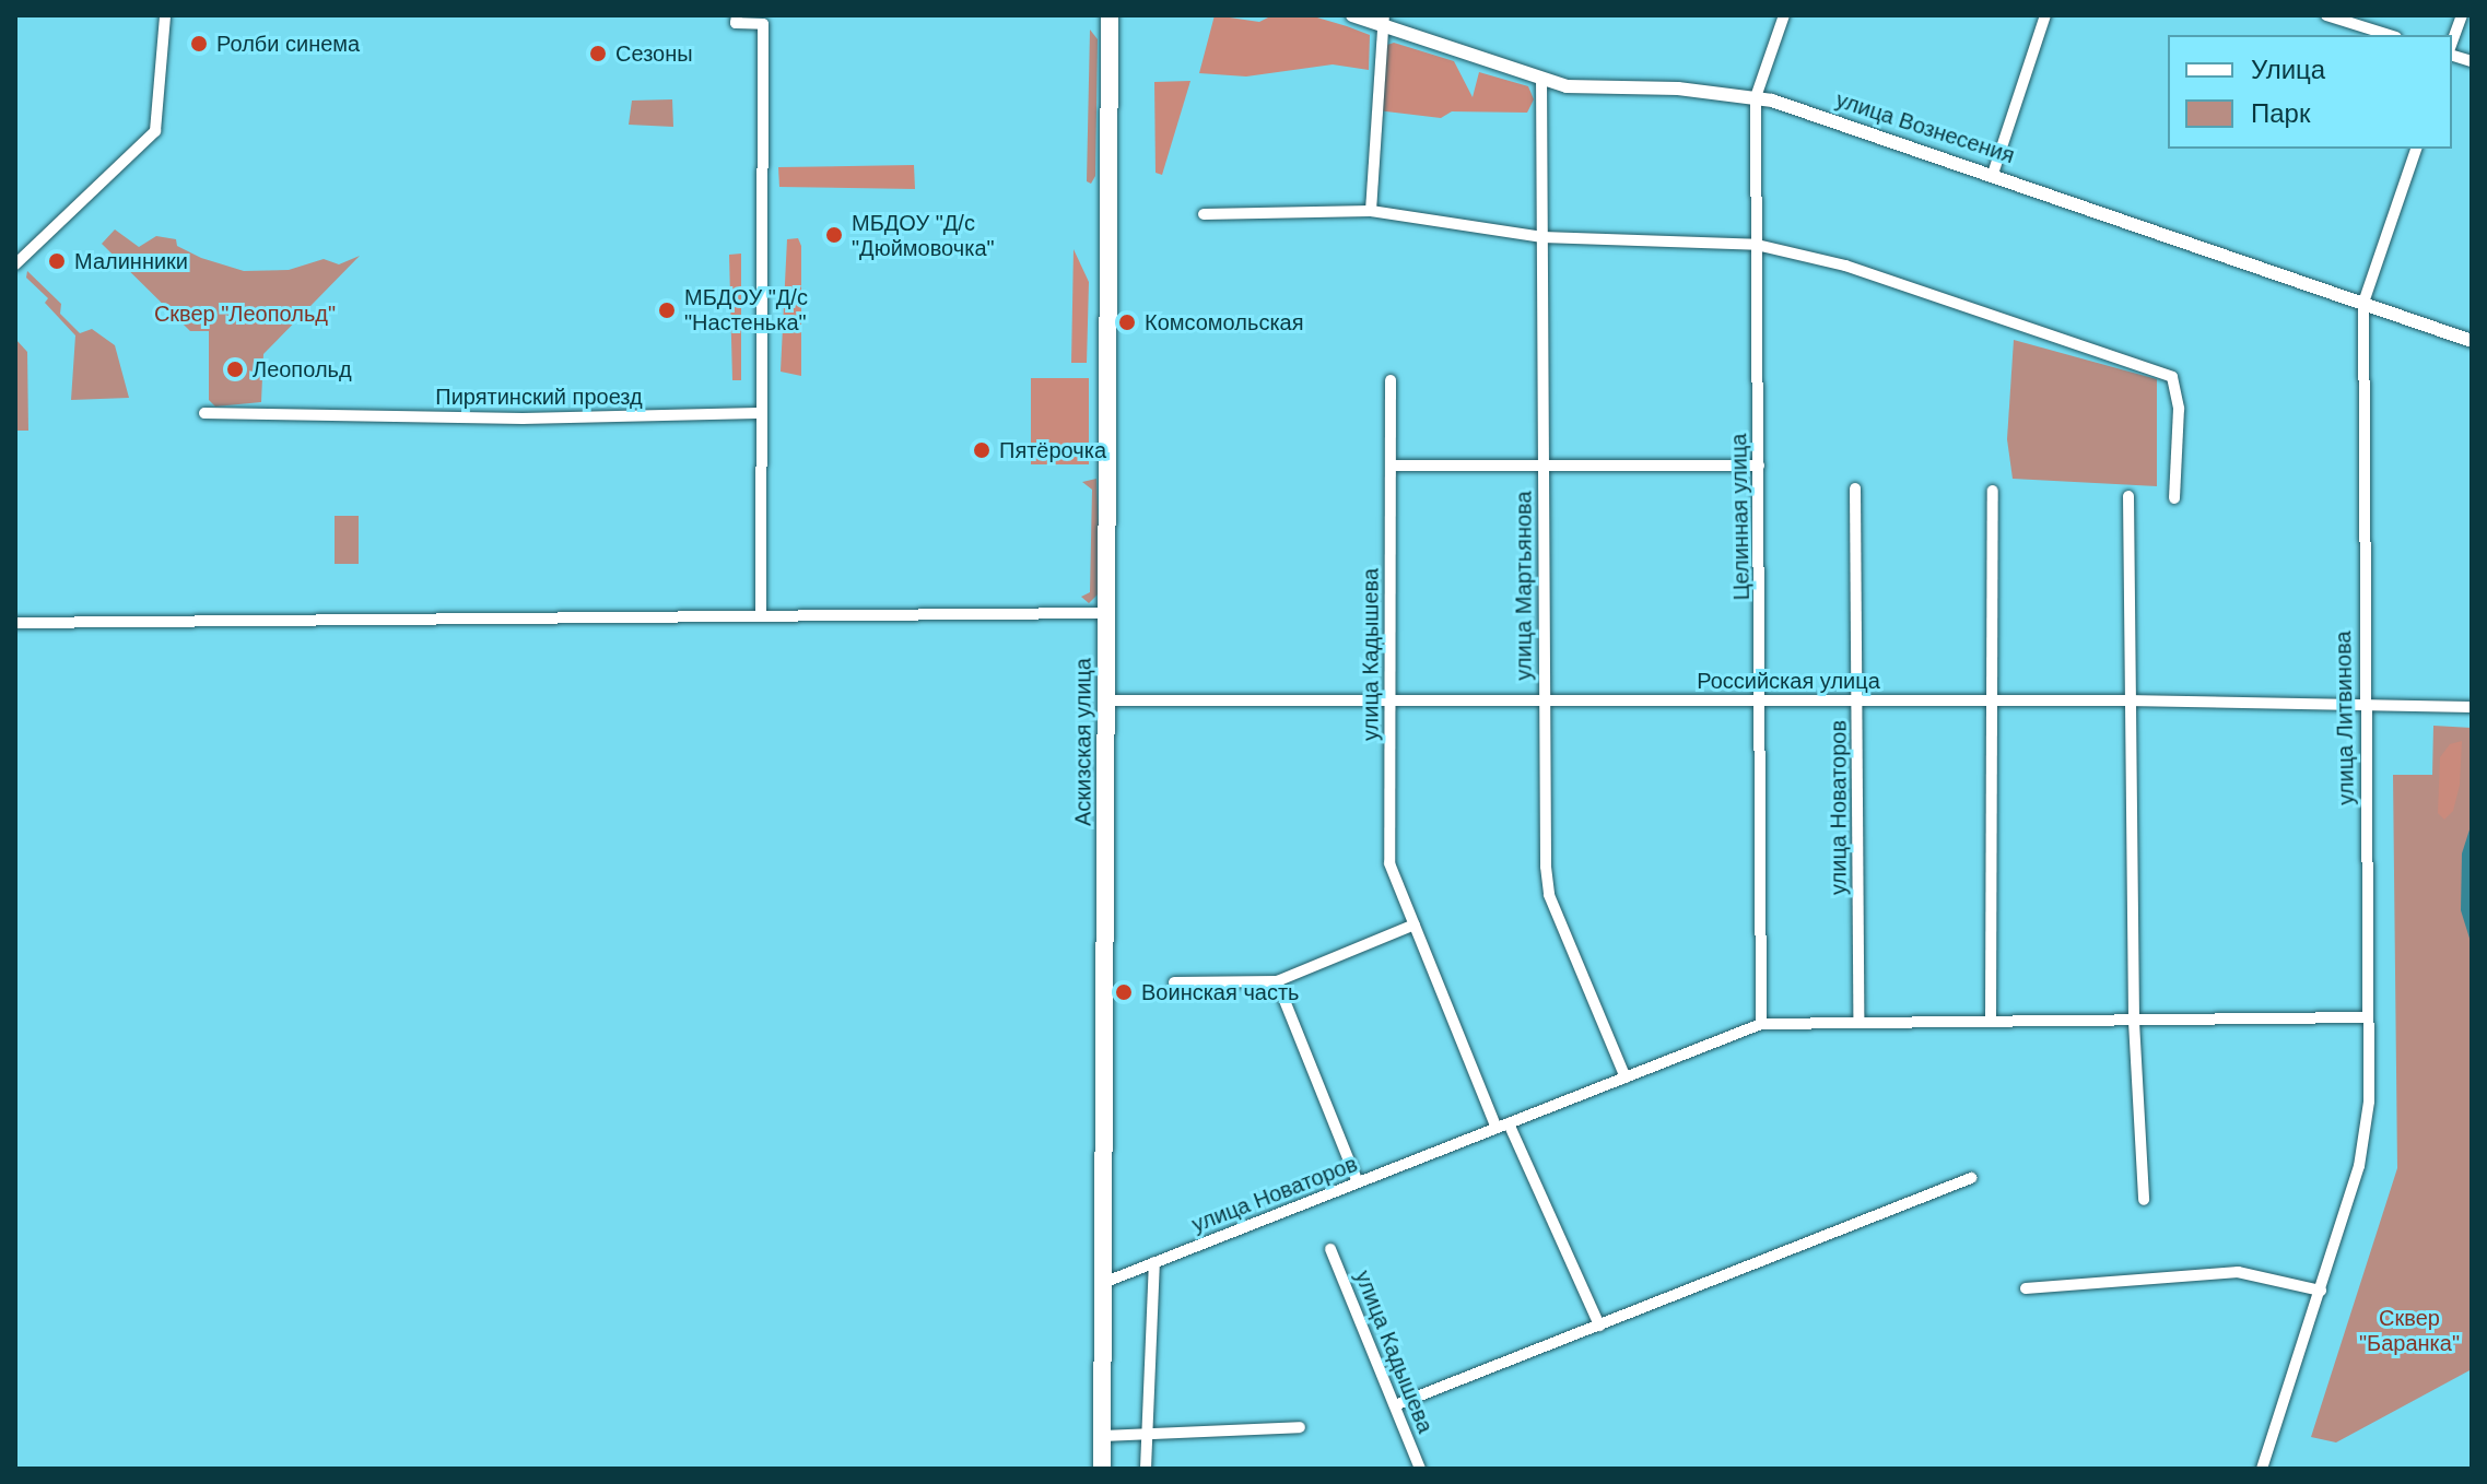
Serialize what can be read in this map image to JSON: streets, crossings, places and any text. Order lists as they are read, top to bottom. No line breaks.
{"streets":{"main road":["Аскизская улица"],"street":["улица Вознесения","Пирятинский проезд","Целинная улица","улица Мартьянова","улица Кадышева","Российская улица","улица Литвинова","улица Новаторов"]},"crossings":[["улица Вознесения","Целинная улица"],["улица Вознесения","улица Мартьянова"],["улица Вознесения","улица Литвинова"],["Целинная улица","Российская улица"],["Целинная улица","улица Новаторов"],["улица Мартьянова","Российская улица"],["улица Мартьянова","улица Новаторов"],["улица Кадышева","Российская улица"],["улица Кадышева","улица Новаторов"],["Российская улица","улица Литвинова"],["Российская улица","Аскизская улица"],["Российская улица","улица Новаторов"],["улица Литвинова","улица Новаторов"],["Аскизская улица","улица Новаторов"]],"parks":["Сквер \"Леопольд\"","Сквер \"Баранка\""],"places":["Ролби синема","Сезоны","МБДОУ \"Д/с \"Дюймовочка\"","Малинники","МБДОУ \"Д/с \"Настенька\"","Комсомольская","Леопольд","Пятёрочка","Воинская часть"],"legend":["Улица","Парк"]}
